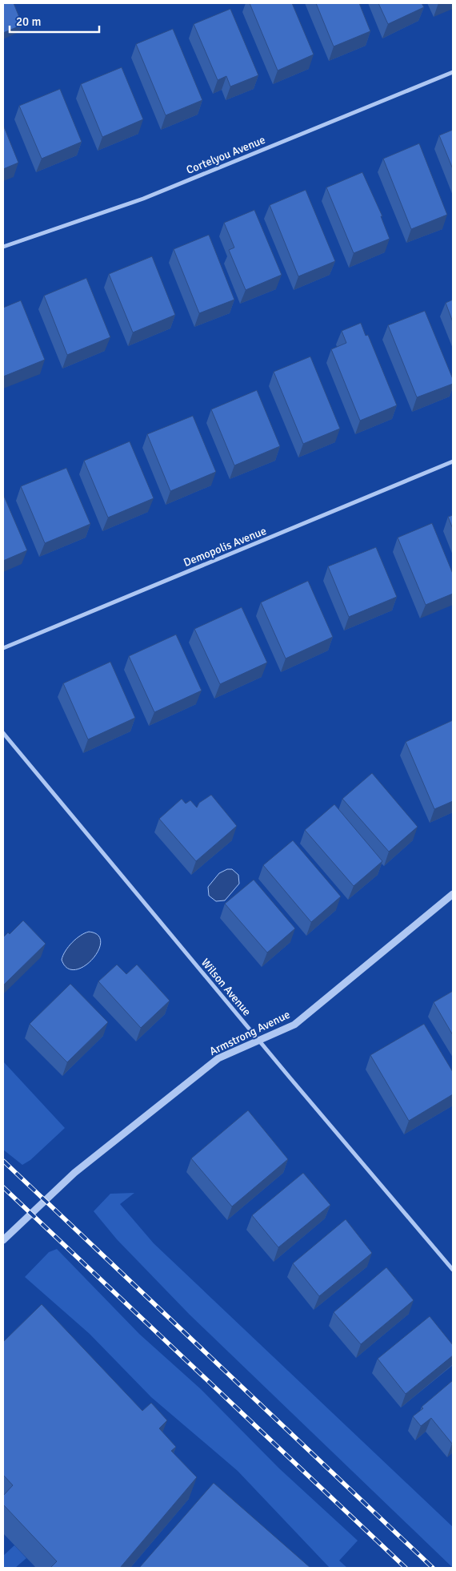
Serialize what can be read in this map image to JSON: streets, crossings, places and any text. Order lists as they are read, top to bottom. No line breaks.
{"streets":{"street":["Cortelyou Avenue","Demopolis Avenue","Wilson Avenue","Armstrong Avenue"]},"crossings":[["Wilson Avenue","Armstrong Avenue"]],"scale_bar":"20 m"}
